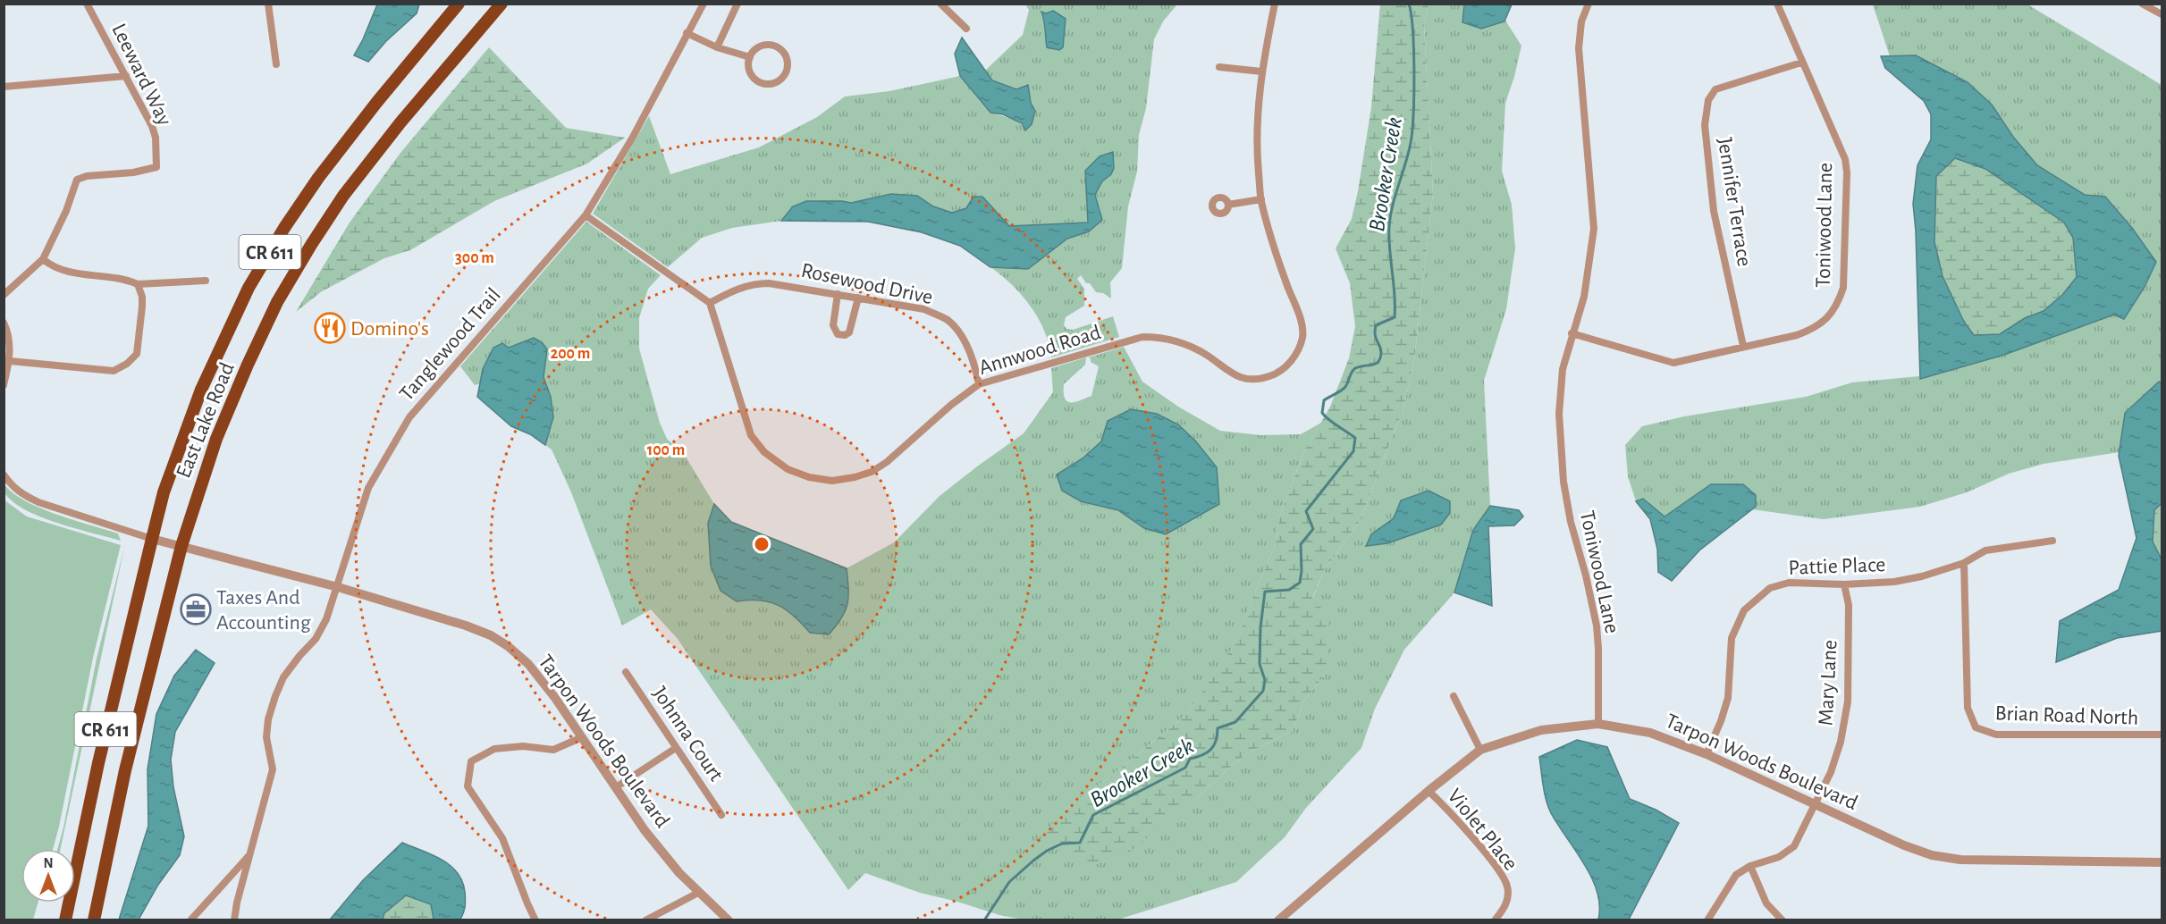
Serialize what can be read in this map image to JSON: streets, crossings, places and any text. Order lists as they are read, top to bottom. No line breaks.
{"streets":{"main road":["CR 611","East Lake Road"],"street":["Leeward Way","Jennifer Terrace","Toniwood Lane","Rosewood Drive","Tanglewood Trail","Annwood Road","Pattie Place","Mary Lane","Brian Road North","Johnna Court","Tarpon Woods Boulevard","Violet Place"]},"crossings":[["Jennifer Terrace","Toniwood Lane"],["Toniwood Lane","Tarpon Woods Boulevard"],["Rosewood Drive","Annwood Road"],["Tanglewood Trail","Tarpon Woods Boulevard"],["East Lake Road","Tarpon Woods Boulevard"],["Pattie Place","Mary Lane"],["Pattie Place","Brian Road North"],["Pattie Place","Tarpon Woods Boulevard"],["Mary Lane","Tarpon Woods Boulevard"],["Tarpon Woods Boulevard","Violet Place"]],"water":["Brooker Creek"],"places":{"restaurant":["Domino's"],"office":["Taxes And Accounting"]},"north":"top","rings":["300 m","200 m","100 m"]}
